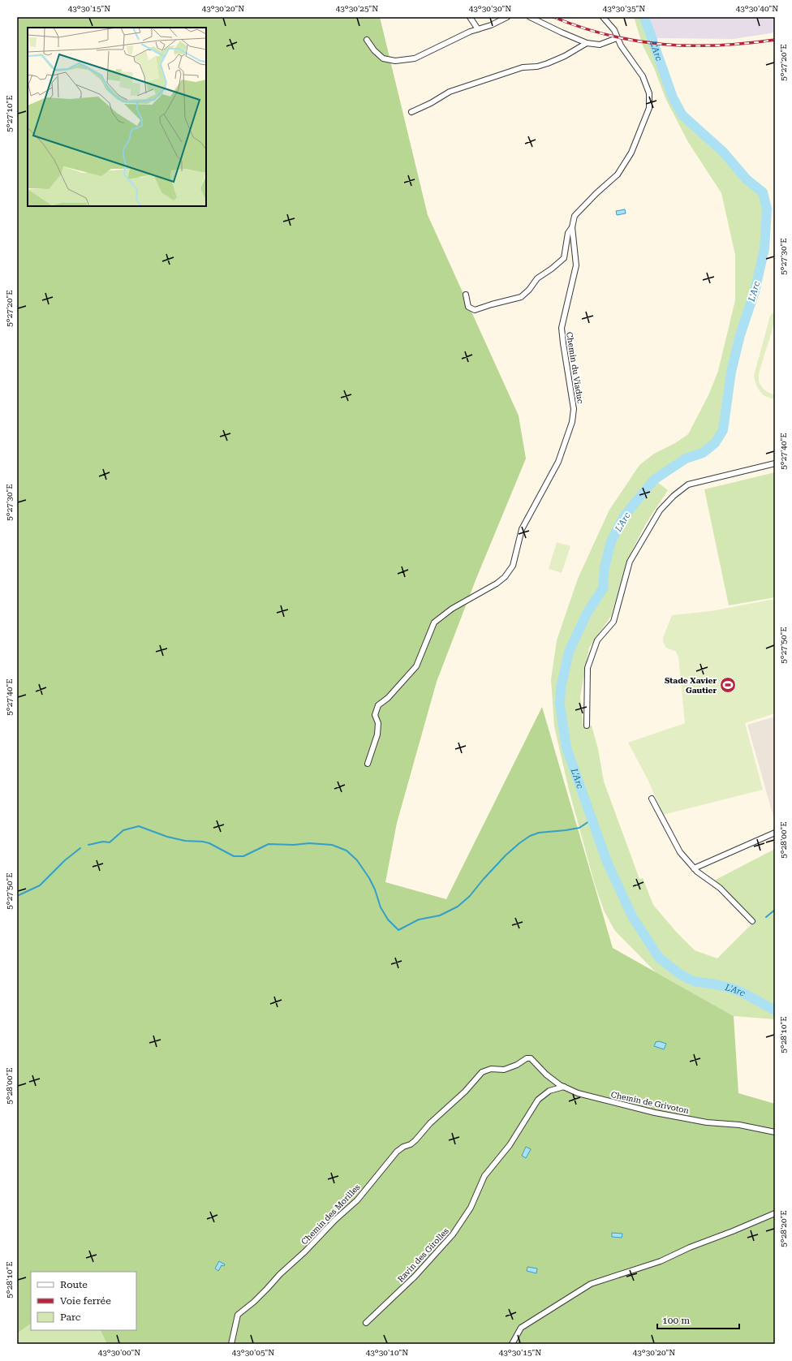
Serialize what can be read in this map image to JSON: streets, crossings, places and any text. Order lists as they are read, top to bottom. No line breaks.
{"streets":{"street":["Chemin du Viaduc","Chemin de Grivoton","Chemin des Morilles","Ravin des Girolles"]},"crossings":[["Chemin de Grivoton","Chemin des Morilles"],["Chemin de Grivoton","Ravin des Girolles"]],"water":["L'Arc"],"places":{"sports":["Stade Xavier Gautier"]},"legend":["Route","Voie ferrée","Parc"],"scale_bar":"100 m","coordinates":["43°30'15\"N","43°30'20\"N","43°30'25\"N","43°30'30\"N","43°30'35\"N","43°30'40\"N","5°27'20\"E","5°27'10\"E","5°27'30\"E","5°27'40\"E","5°27'50\"E","5°28'00\"E","5°28'10\"E","5°28'20\"E","43°30'00\"N","43°30'05\"N","43°30'10\"N"]}
